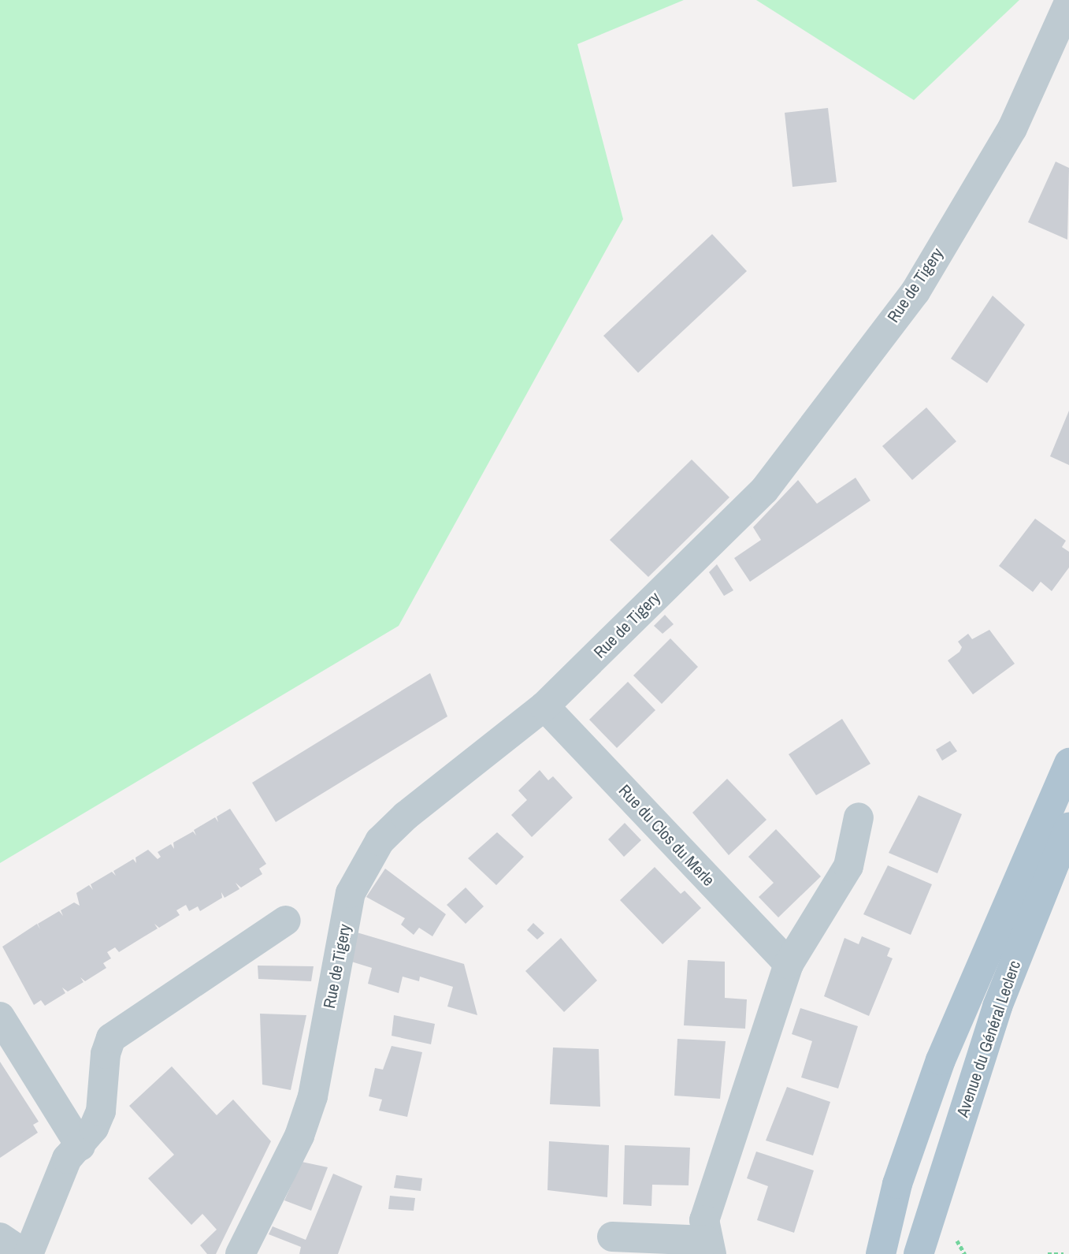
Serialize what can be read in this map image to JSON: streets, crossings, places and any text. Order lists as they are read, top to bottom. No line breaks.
{"streets":{"main road":["Avenue du Général Leclerc"],"street":["Rue de Tigery","Rue du Clos du Merle"]},"crossings":[["Rue de Tigery","Rue du Clos du Merle"]]}
